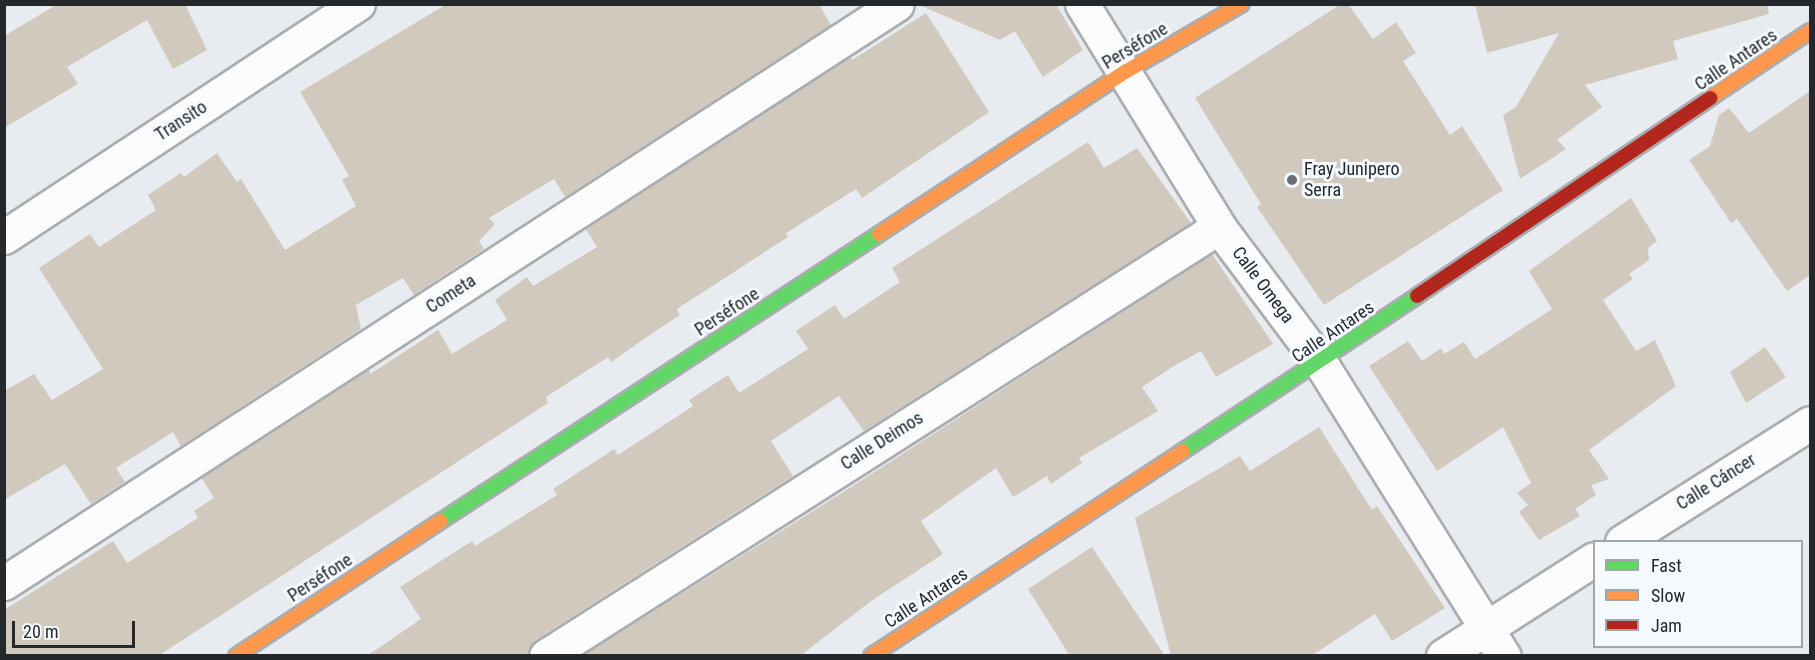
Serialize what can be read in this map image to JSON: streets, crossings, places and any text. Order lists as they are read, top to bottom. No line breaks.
{"streets":{"street":["Perséfone","Calle Antares","Transito","Calle Omega","Cometa","Calle Deimos","Calle Cáncer"]},"crossings":[["Perséfone","Calle Omega"],["Calle Antares","Calle Omega"],["Calle Omega","Calle Deimos"]],"places":["Fray Junipero Serra"],"legend":["Fast","Slow","Jam"],"scale_bar":"20 m"}
